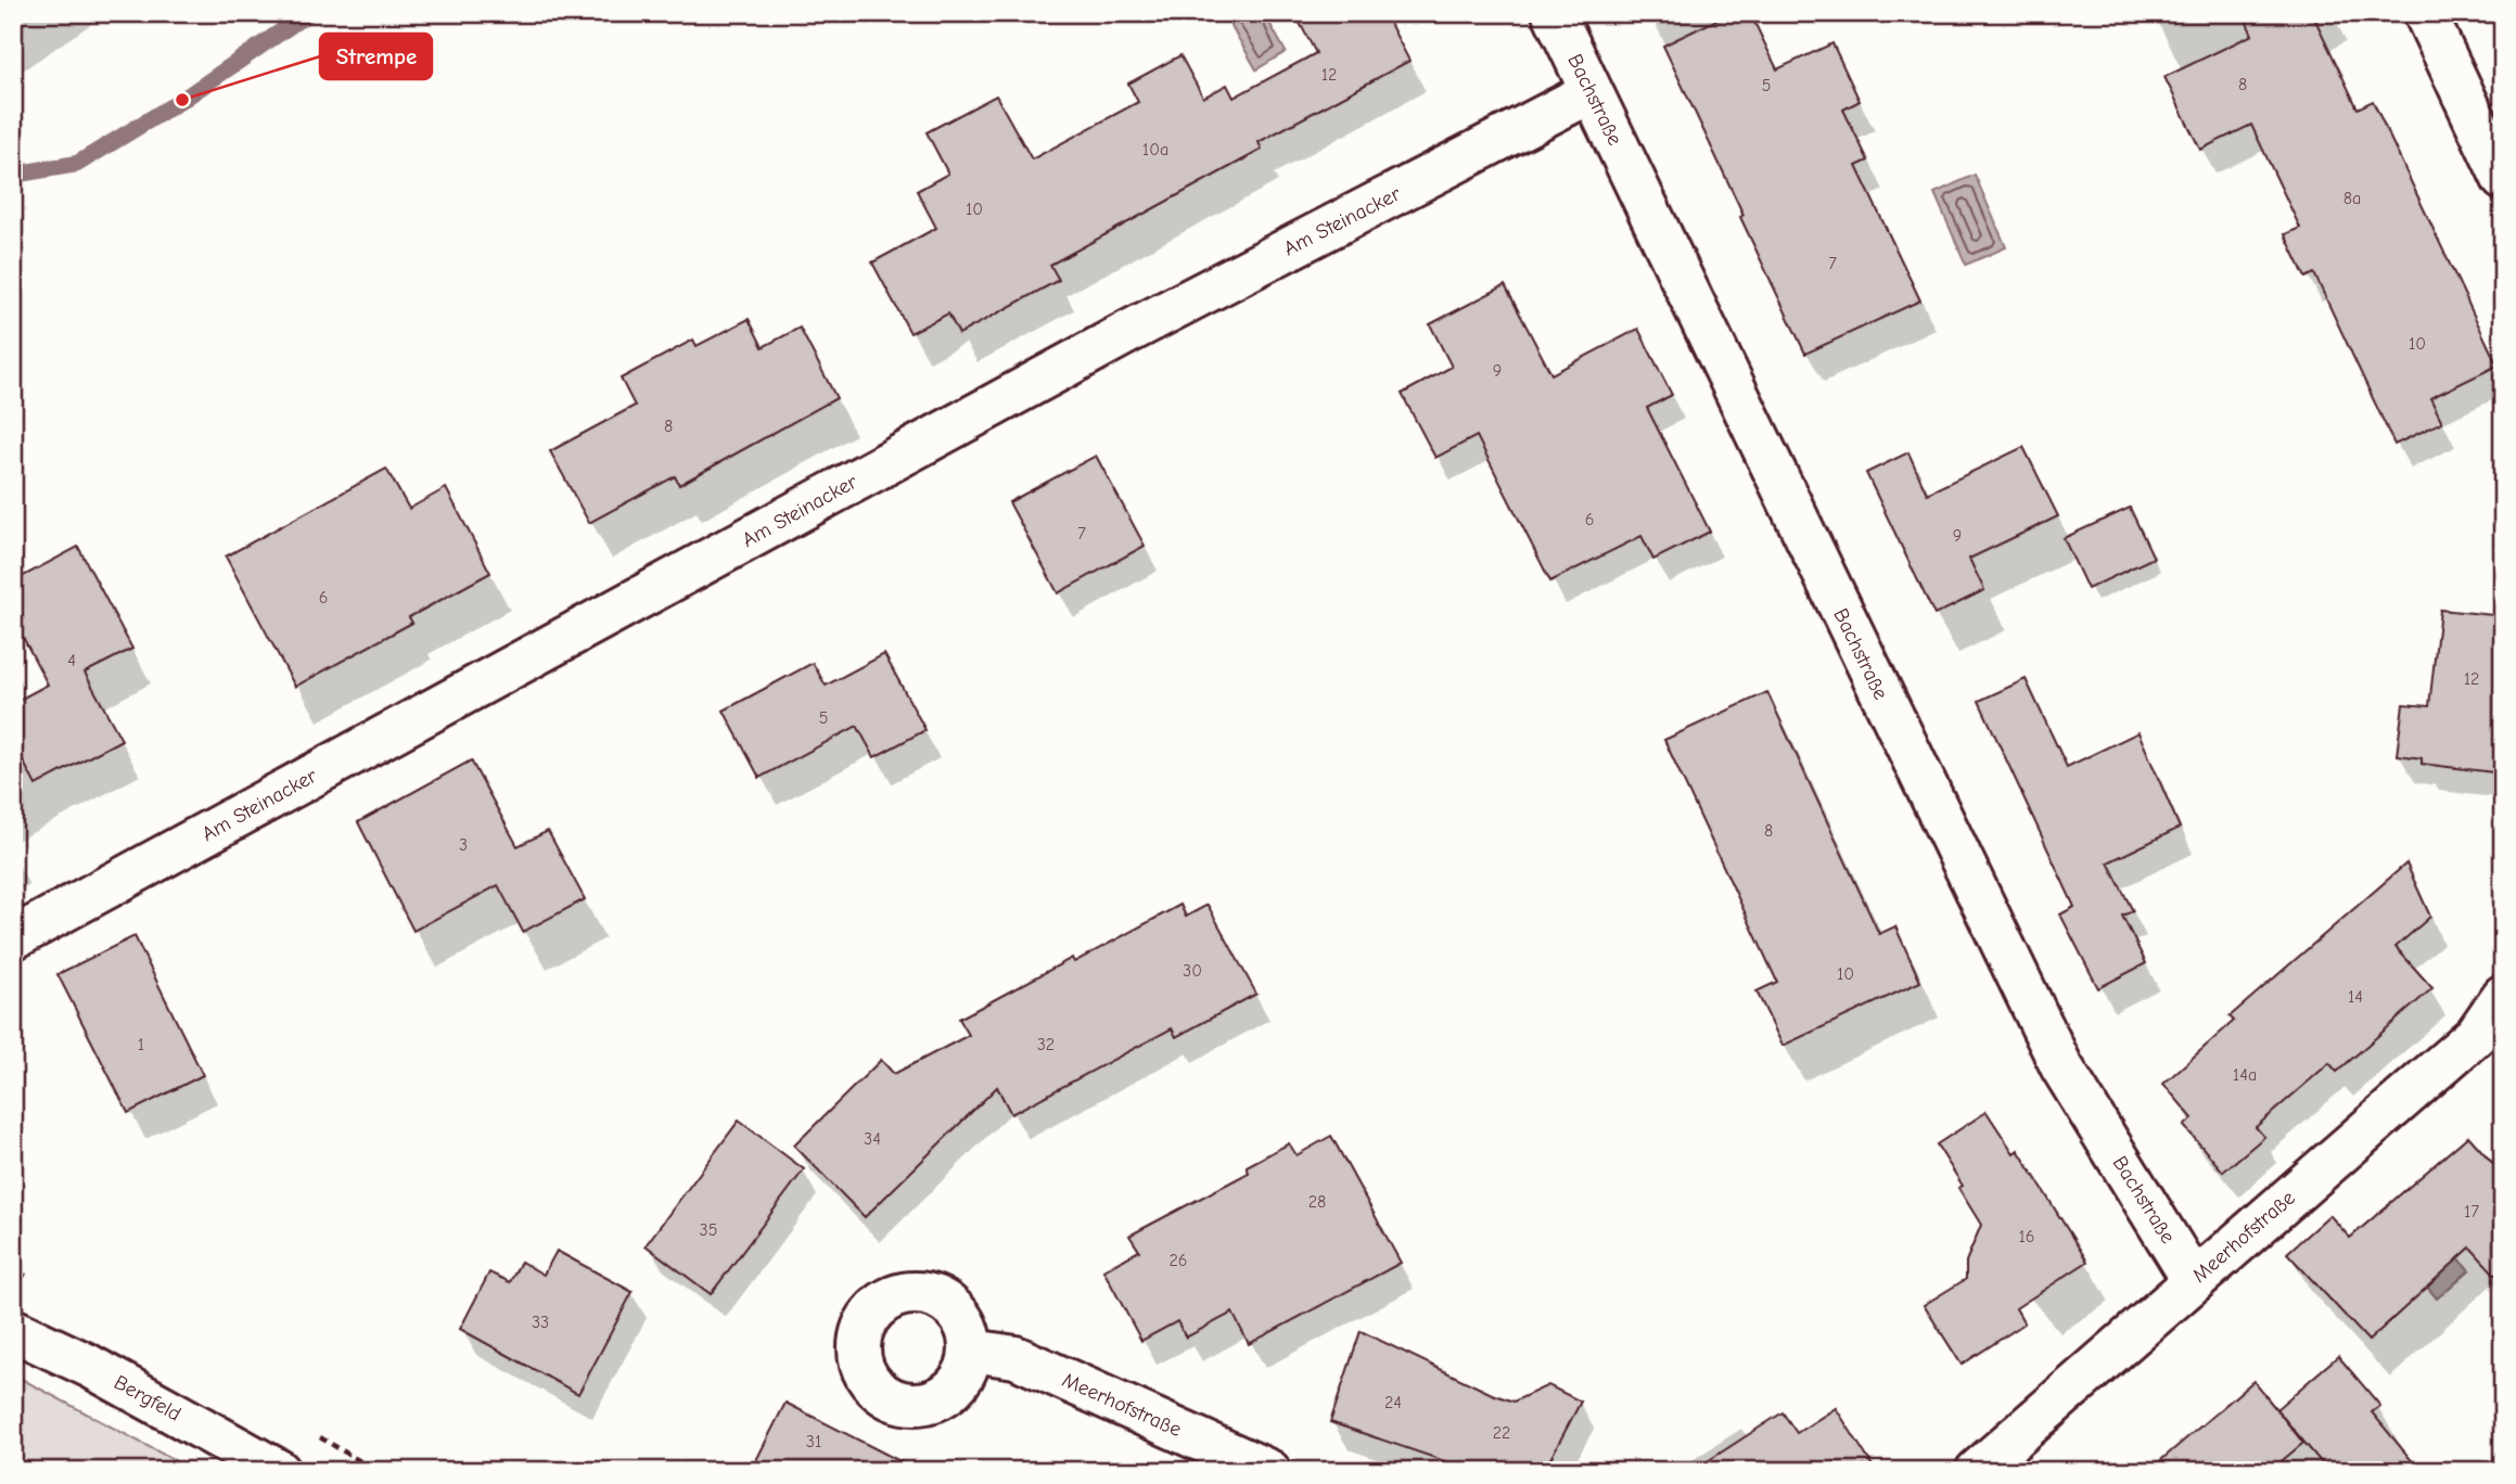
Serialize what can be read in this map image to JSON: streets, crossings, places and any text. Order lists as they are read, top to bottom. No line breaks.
{"streets":{"street":["Bachstraße","Am Steinacker","Meerhofstraße","Bergfeld"]},"crossings":[["Bachstraße","Am Steinacker"],["Bachstraße","Meerhofstraße"]],"places":["Strempe"],"house_numbers":["12","8","5","10a","8a","10","7","10","9","8","6","7","9","6","4","12","5","8","3","30","10","14","1","32","14a","34","28","17","35","16","26","33","24","22","31"]}
